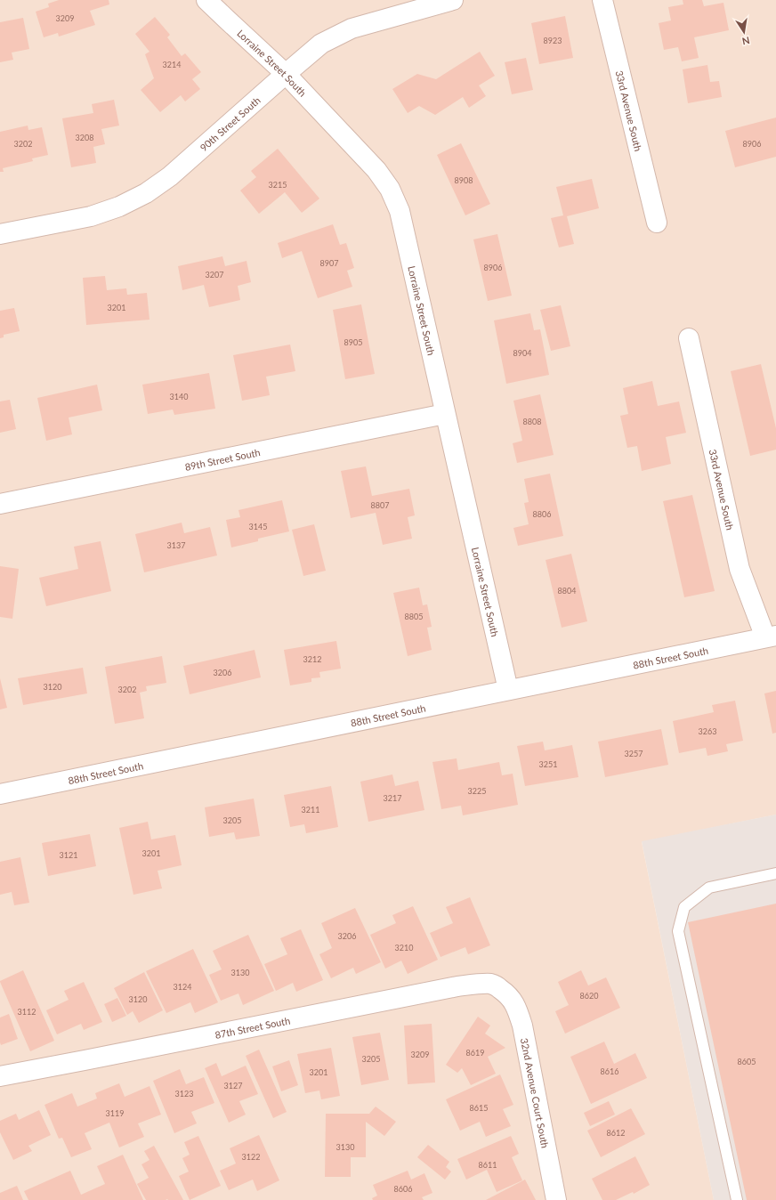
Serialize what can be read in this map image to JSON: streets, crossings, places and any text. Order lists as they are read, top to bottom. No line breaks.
{"streets":{"street":["Lorraine Street South","33rd Avenue South","90th Street South","89th Street South","88th Street South","87th Street South","32nd Avenue Court South"]},"crossings":[["Lorraine Street South","90th Street South"],["Lorraine Street South","89th Street South"],["Lorraine Street South","88th Street South"],["33rd Avenue South","88th Street South"],["87th Street South","32nd Avenue Court South"]],"house_numbers":["3209","8923","3214","3208","3202","8906","8908","3215","8907","8906","3207","3201","8905","8904","3140","8808","8807","8806","3145","3137","8804","8805","3212","3206","3120","3202","3263","3257","3251","3225","3217","3211","3205","3201","3121","3206","3210","3130","3124","8620","3120","3112","8619","3209","3205","8605","8616","3201","3127","3123","8615","3119","8612","3130","3122","8611","8606"],"north":"bottom"}
